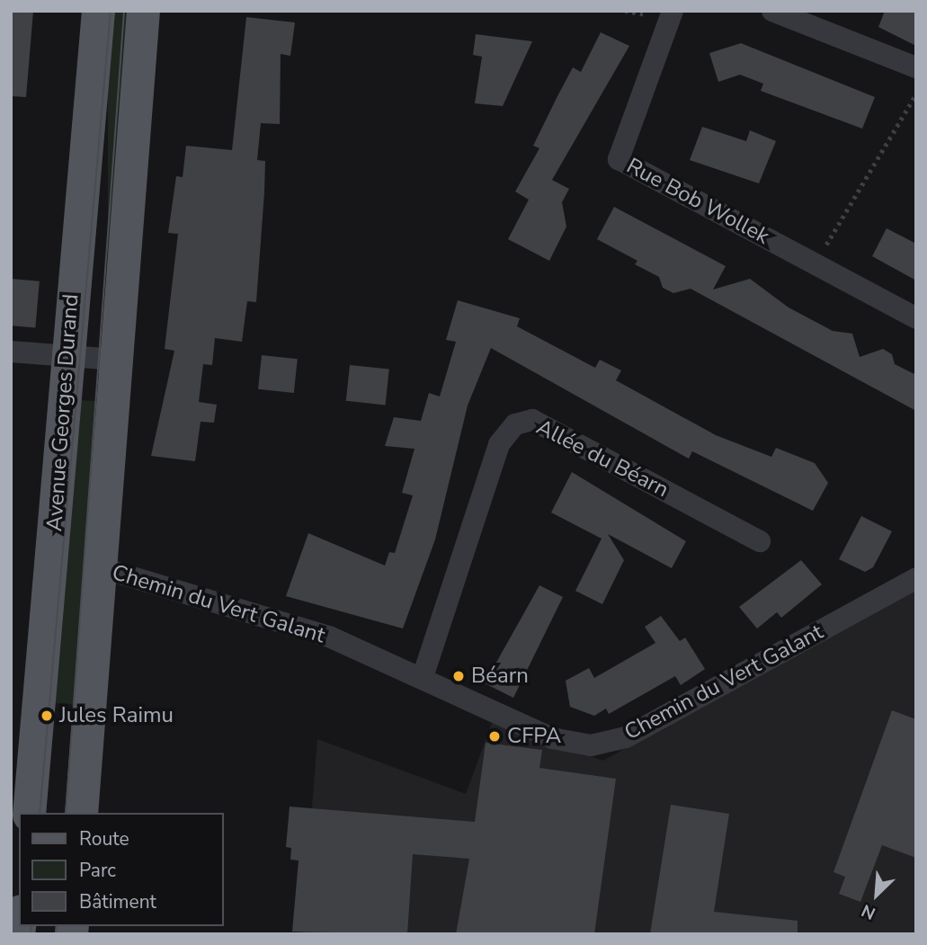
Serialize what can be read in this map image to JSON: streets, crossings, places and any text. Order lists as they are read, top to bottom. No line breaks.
{"streets":{"main road":["Avenue Georges Durand"],"street":["Rue Bob Wollek","Allée du Béarn","Chemin du Vert Galant"]},"crossings":[["Allée du Béarn","Chemin du Vert Galant"]],"places":["Béarn","Jules Raimu","CFPA"],"legend":["Route","Parc","Bâtiment"],"north":"bottom left"}
